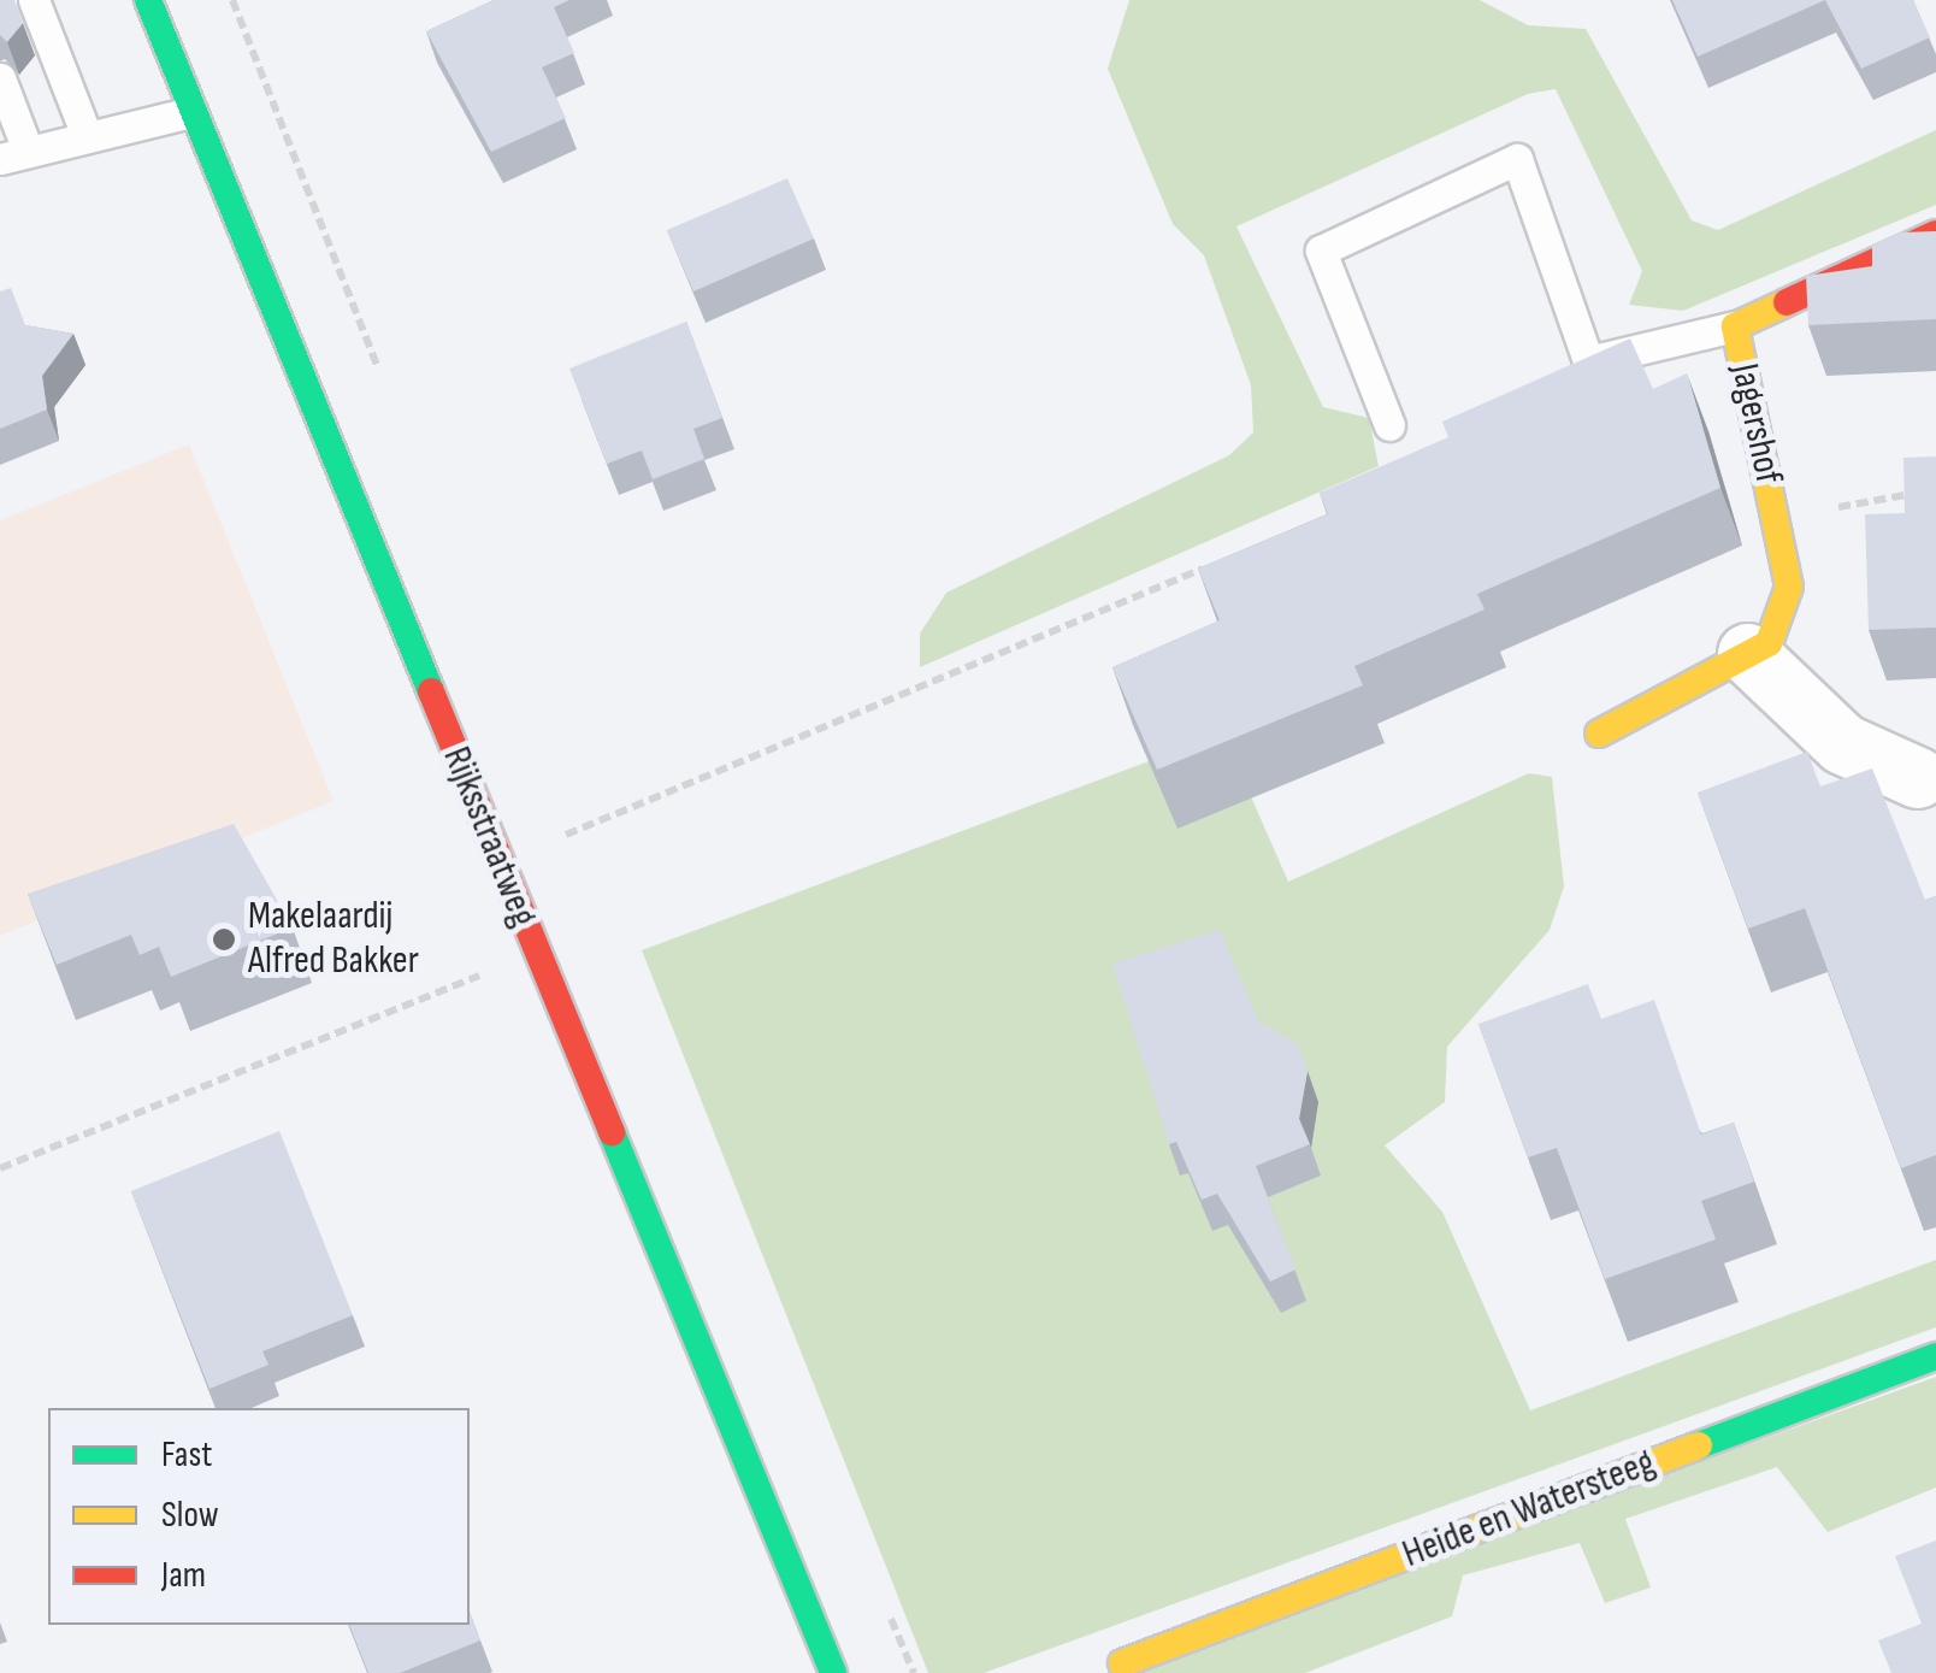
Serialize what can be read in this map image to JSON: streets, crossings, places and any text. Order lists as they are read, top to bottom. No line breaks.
{"streets":{"main road":["Jagershof","Rijksstraatweg","Heide en Watersteeg"]},"places":["Makelaardij Alfred Bakker"],"legend":["Fast","Slow","Jam"]}
